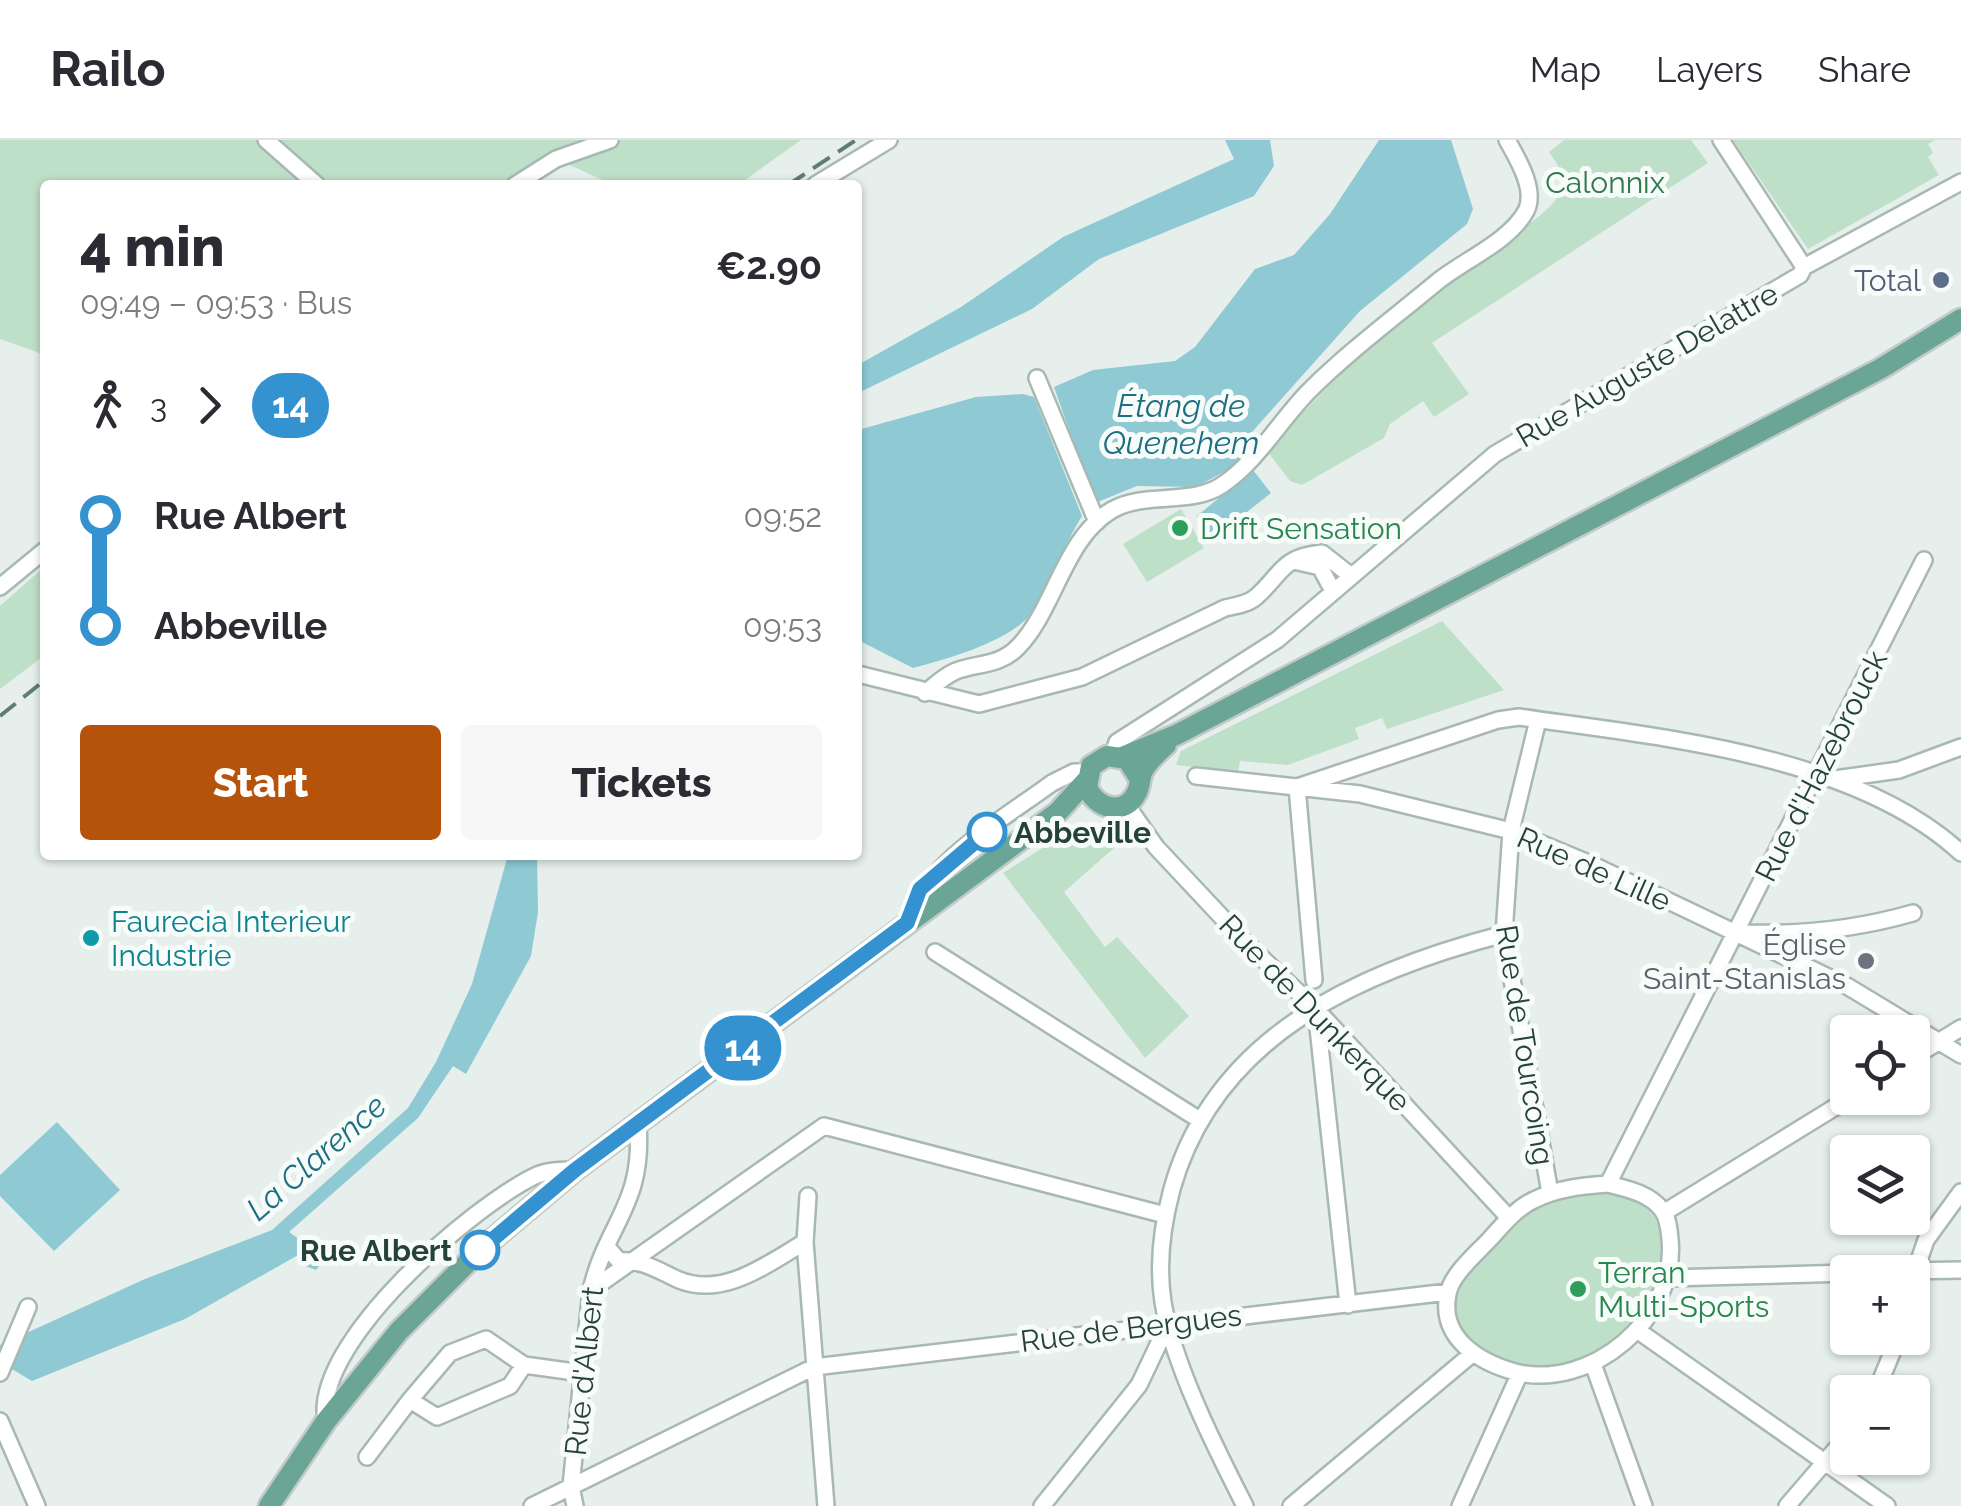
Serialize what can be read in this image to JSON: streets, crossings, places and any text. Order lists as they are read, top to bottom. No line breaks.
{"streets":{"street":["Rue Auguste Delattre","Rue d'Hazebrouck","Rue de Lille","Rue de Dunkerque","Rue de Tourcoing","Rue de Bergues","Rue d'Albert"]},"crossings":[["Rue Auguste Delattre","Rue de Dunkerque"],["Rue d'Hazebrouck","Rue de Lille"],["Rue d'Hazebrouck","Rue de Dunkerque"],["Rue d'Hazebrouck","Rue de Tourcoing"],["Rue d'Hazebrouck","Rue de Bergues"],["Rue de Lille","Rue de Tourcoing"],["Rue de Dunkerque","Rue de Tourcoing"],["Rue de Dunkerque","Rue de Bergues"],["Rue de Tourcoing","Rue de Bergues"],["Rue de Bergues","Rue d'Albert"]],"water":["Étang de Quenehem","La Clarence"],"parks":["Calonnix"],"places":["Total","Drift Sensation","Abbeville","Faurecia Interieur Industrie","Église Saint-Stanislas","Rue Albert","Terran Multi-Sports"],"lines":["bus line 14"],"page":{"header":"Railo","nav":["Map","Layers","Share"],"on_map":"14","heading":["4 min","09:49 – 09:53 · Bus","€2.90"],"legs":["3","14"],"list":[{"name":"Rue Albert","value":"09:52"},{"name":"Abbeville","value":"09:53"}],"buttons":["Start","Tickets"],"map_buttons":["+","−"]}}
